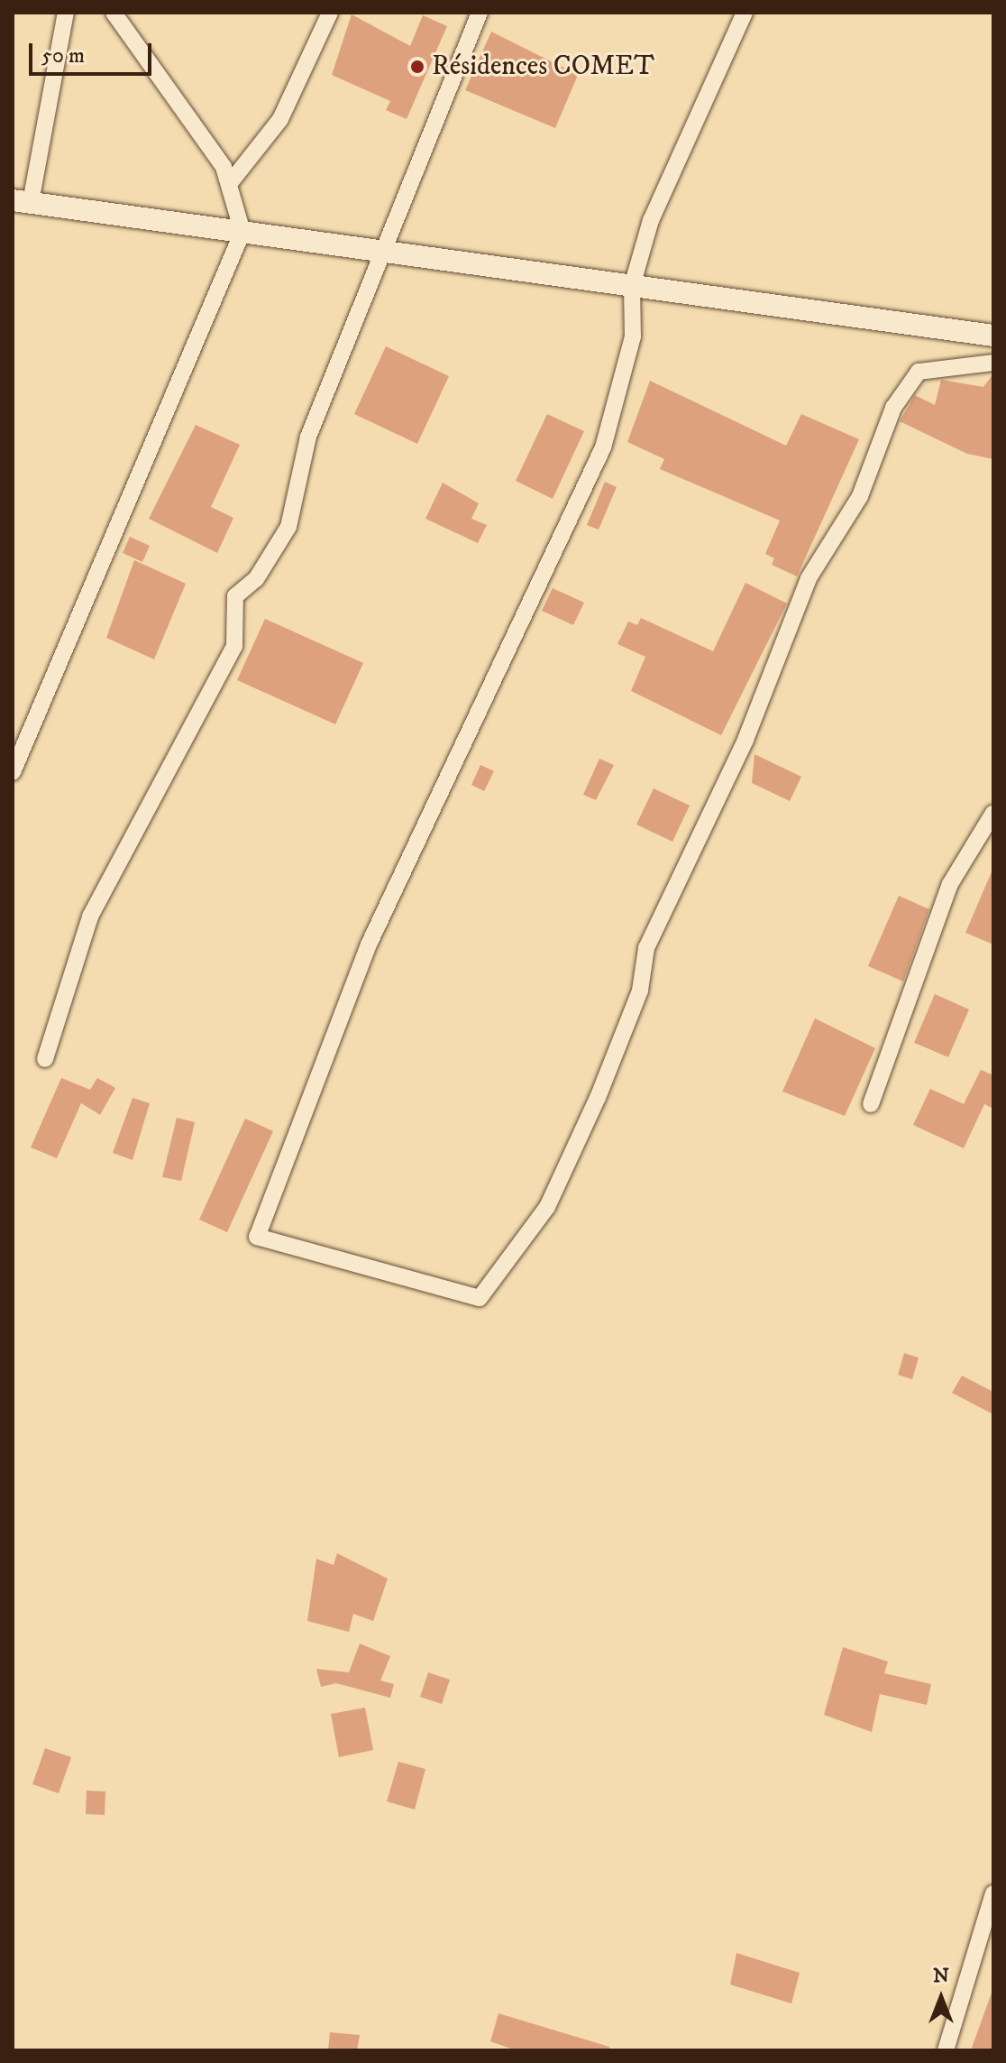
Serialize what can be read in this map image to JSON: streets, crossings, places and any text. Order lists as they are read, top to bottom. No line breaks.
{"places":["Résidences COMET"],"scale_bar":"50 m","north":"top"}
